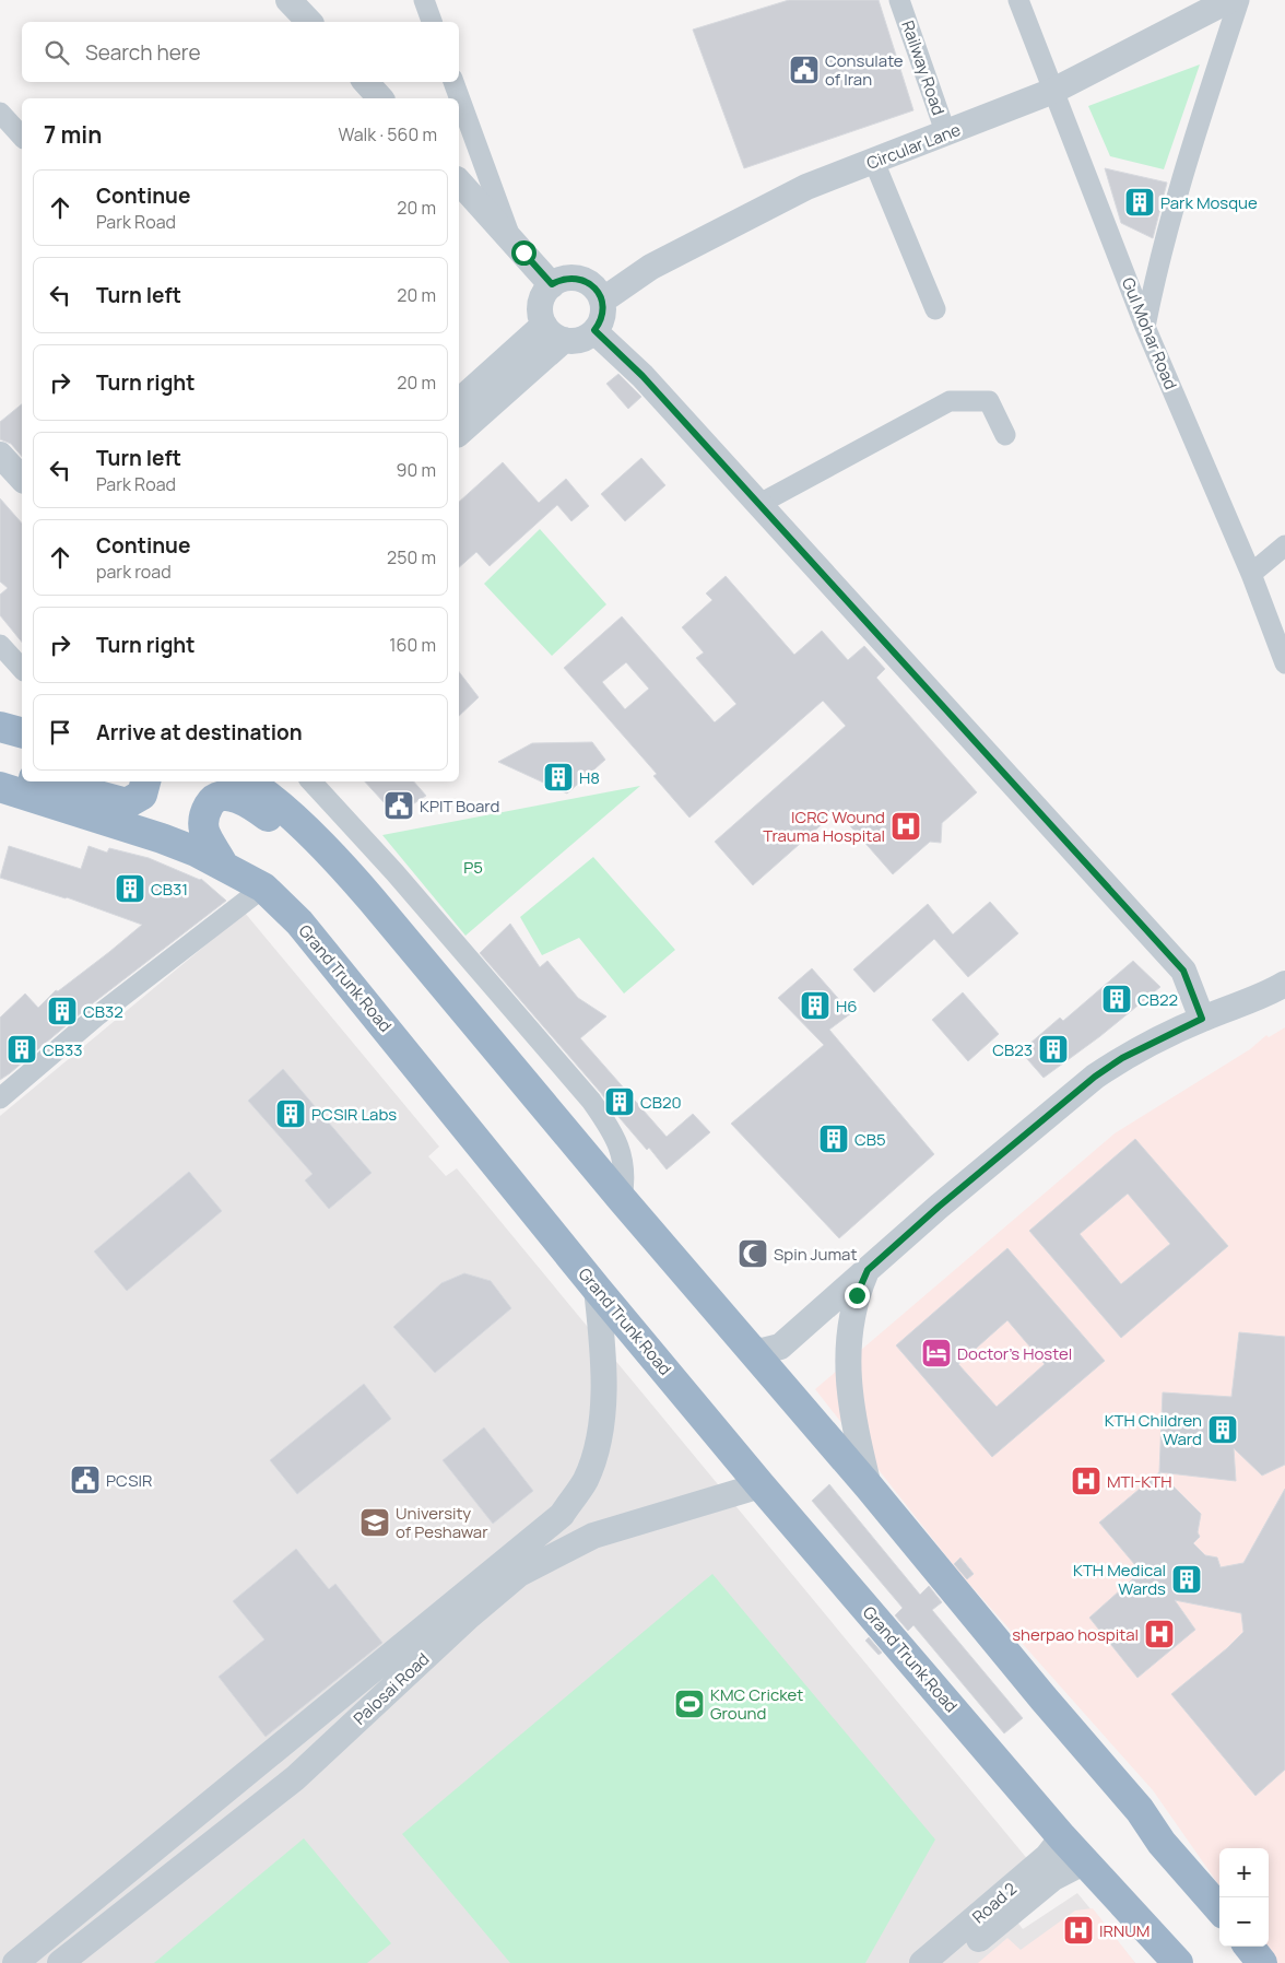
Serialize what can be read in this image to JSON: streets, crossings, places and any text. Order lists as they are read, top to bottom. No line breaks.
{"streets":{"highway":["Grand Trunk Road"],"street":["Railway Road","Circular Lane","Gul Mohar Road","Palosai Road","Road 2"]},"crossings":[["Railway Road","Circular Lane"],["Circular Lane","Gul Mohar Road"],["Grand Trunk Road","Palosai Road"],["Grand Trunk Road","Road 2"]],"parks":["P5"],"places":{"public building":["Consulate of Iran","KPIT Board","PCSIR"],"building":["Park Mosque","H8","CB31","CB22","H6","CB32","CB33","CB23","CB20","PCSIR Labs","CB5","KTH Children Ward","KTH Medical Wards"],"hospital":["ICRC Wound Trauma Hospital","MTI-KTH","sherpao hospital","IRNUM"],"mosque":["Spin Jumat"],"hotel":["Doctor's Hostel"],"school or university":["University of Peshawar"],"sports":["KMC Cricket Ground"]},"page":{"search":"Search here","heading":["7 min","Walk · 560 m"],"list":[["Continue","Park Road","20 m"],["Turn left","20 m"],["Turn right","20 m"],["Turn left","Park Road","90 m"],["Continue","park road","250 m"],["Turn right","160 m"],"Arrive at destination"],"map_buttons":["+","−"]}}
